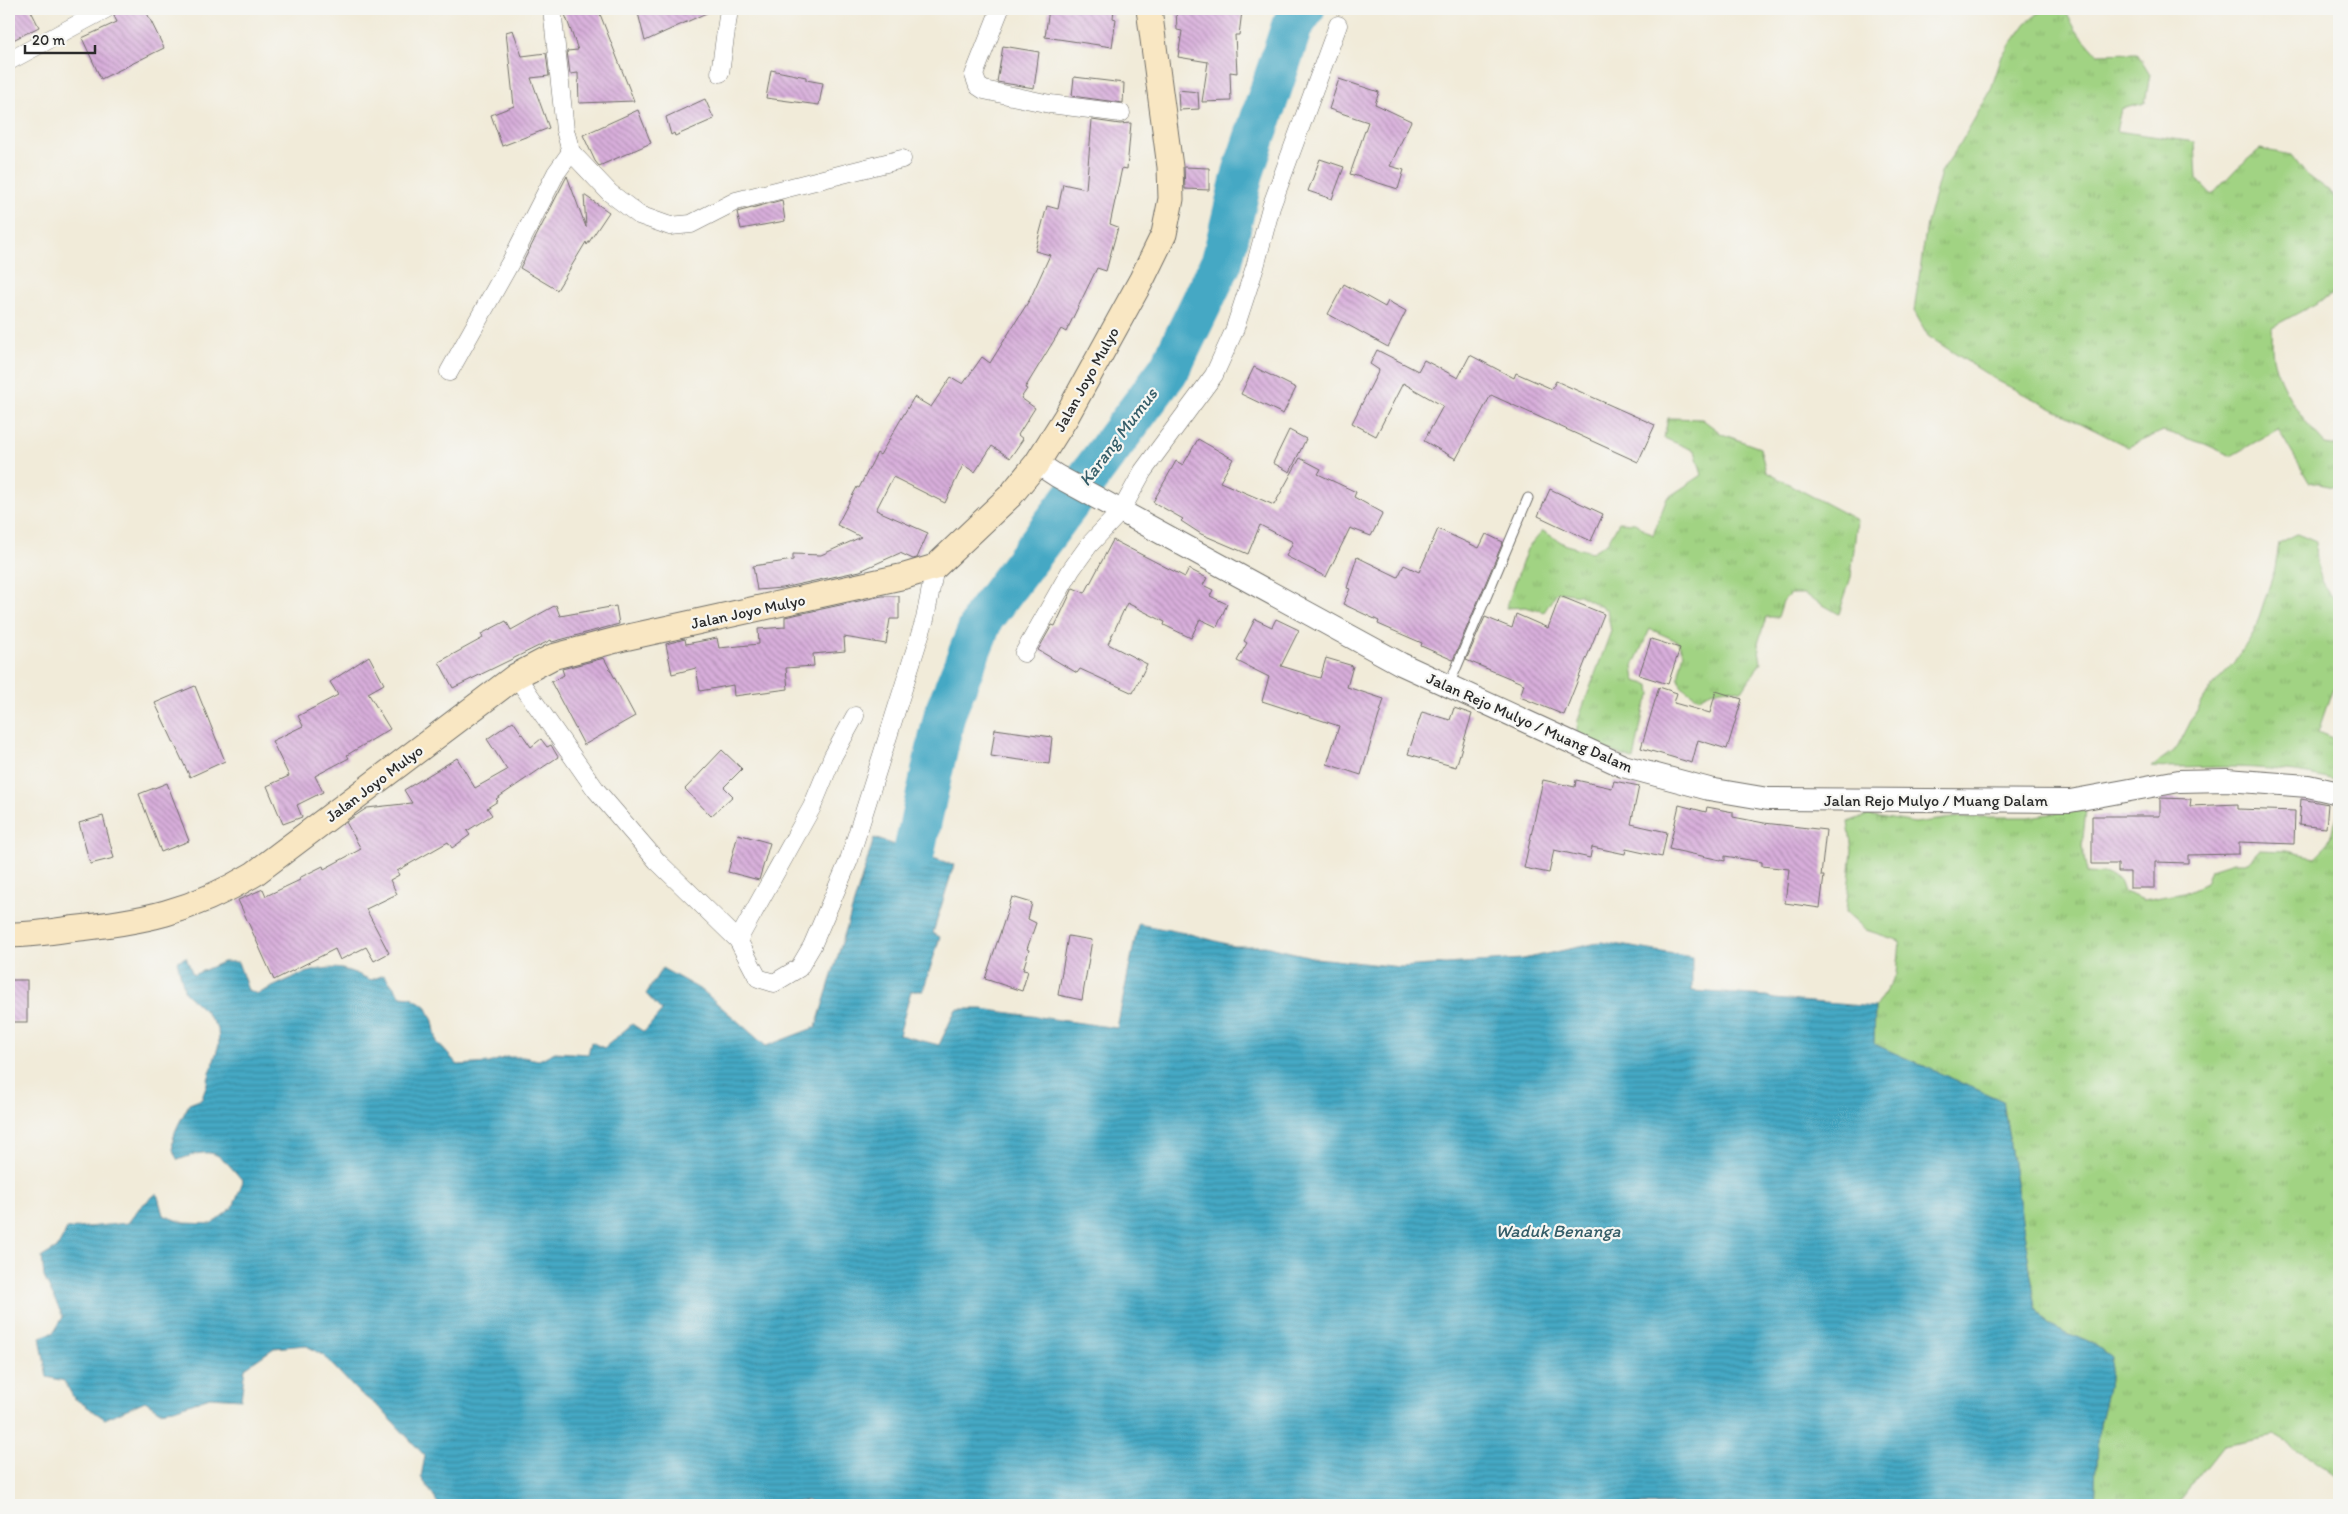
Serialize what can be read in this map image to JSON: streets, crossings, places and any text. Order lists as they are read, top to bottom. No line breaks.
{"streets":{"main road":["Jalan Joyo Mulyo"],"street":["Jalan Rejo Mulyo / Muang Dalam"]},"crossings":[["Jalan Joyo Mulyo","Jalan Rejo Mulyo / Muang Dalam"]],"water":["Karang Mumus","Waduk Benanga"],"scale_bar":"20 m"}
